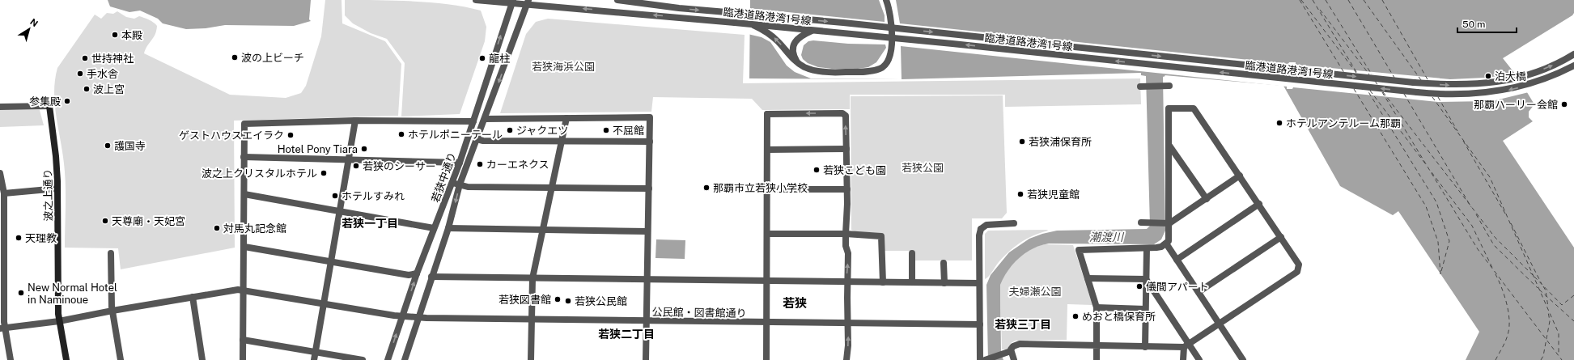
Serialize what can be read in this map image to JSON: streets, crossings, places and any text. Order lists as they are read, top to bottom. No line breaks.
{"streets":{"main road":["波之上通り"],"street":["臨港道路港湾1号線","若狭中通り","公民館・図書館通り"]},"crossings":[["臨港道路港湾1号線","若狭中通り"],["若狭中通り","公民館・図書館通り"],["波之上通り","公民館・図書館通り"]],"districts":["若狭一丁目","若狭","若狭三丁目","若狭二丁目"],"water":["潮渡川"],"parks":["若狭海浜公園","若狭公園","夫婦瀬公園"],"places":["本殿","波の上ビーチ","世持神社","龍柱","手水舎","泊大橋","波上宮","参集殿","那覇ハーリー会館","ホテルアンテルーム那覇","ジャクエツ","不屈館","ホテルポニーテール","ゲストハウスエイラク","若狭浦保育所","護国寺","Hotel Pony Tiara","カーエネクス","若狭のシーサー","若狭こども園","波之上クリスタルホテル","那覇市立若狭小学校","若狭児童館","ホテルすみれ","天尊廟・天妃宮","対馬丸記念館","天理教","儀間アパート","New Normal Hotel in Naminoue","若狭図書館","若狭公民館","めおと橋保育所"],"scale_bar":"50 m","north":"top right"}
